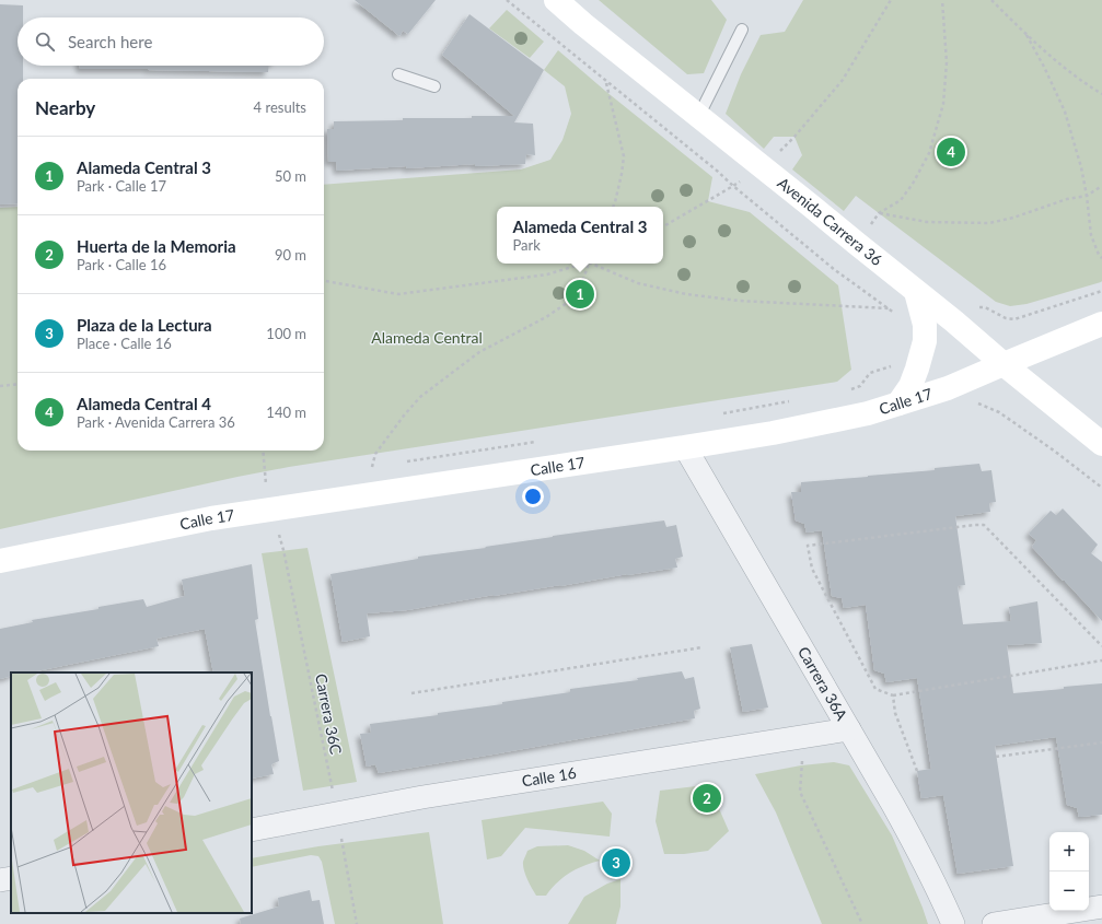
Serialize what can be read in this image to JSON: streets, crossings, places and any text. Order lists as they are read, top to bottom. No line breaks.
{"streets":{"street":["Avenida Carrera 36","Calle 17","Carrera 36A","Calle 16"],"path":["Carrera 36C"]},"crossings":[["Avenida Carrera 36","Calle 17"],["Calle 17","Carrera 36A"],["Calle 17","Carrera 36C"],["Carrera 36A","Calle 16"],["Carrera 36C","Calle 16"]],"parks":["Alameda Central"],"page":{"search":"Search here","heading":["Nearby","4 results"],"pins":["4","1","2","3"],"list":[{"mark":"1","name":"Alameda Central 3","note":"Park · Calle 17","value":"50 m"},{"mark":"2","name":"Huerta de la Memoria","note":"Park · Calle 16","value":"90 m"},{"mark":"3","name":"Plaza de la Lectura","note":"Place · Calle 16","value":"100 m"},{"mark":"4","name":"Alameda Central 4","note":"Park · Avenida Carrera 36","value":"140 m"}],"popup":["Alameda Central 3","Park"],"map_buttons":["+","−"]}}
